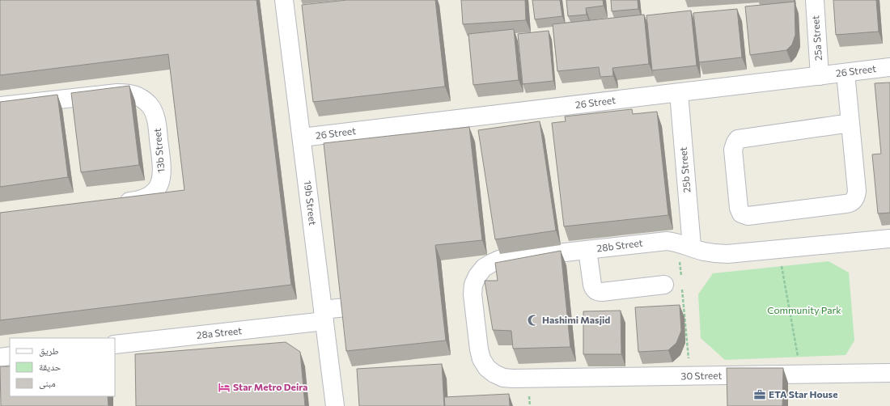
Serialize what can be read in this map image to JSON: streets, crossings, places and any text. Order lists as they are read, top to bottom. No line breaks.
{"streets":{"street":["25a Street","26 Street","13b Street","25b Street","19b Street","28b Street","28a Street","30 Street"]},"crossings":[["25a Street","26 Street"],["26 Street","25b Street"],["26 Street","19b Street"],["25b Street","28b Street"],["19b Street","28a Street"],["28b Street","30 Street"]],"parks":["Community Park"],"places":{"mosque":["Hashimi Masjid"],"hotel":["Star Metro Deira"],"office":["ETA Star House"]},"legend":["طريق","حديقة","مبنى"]}
